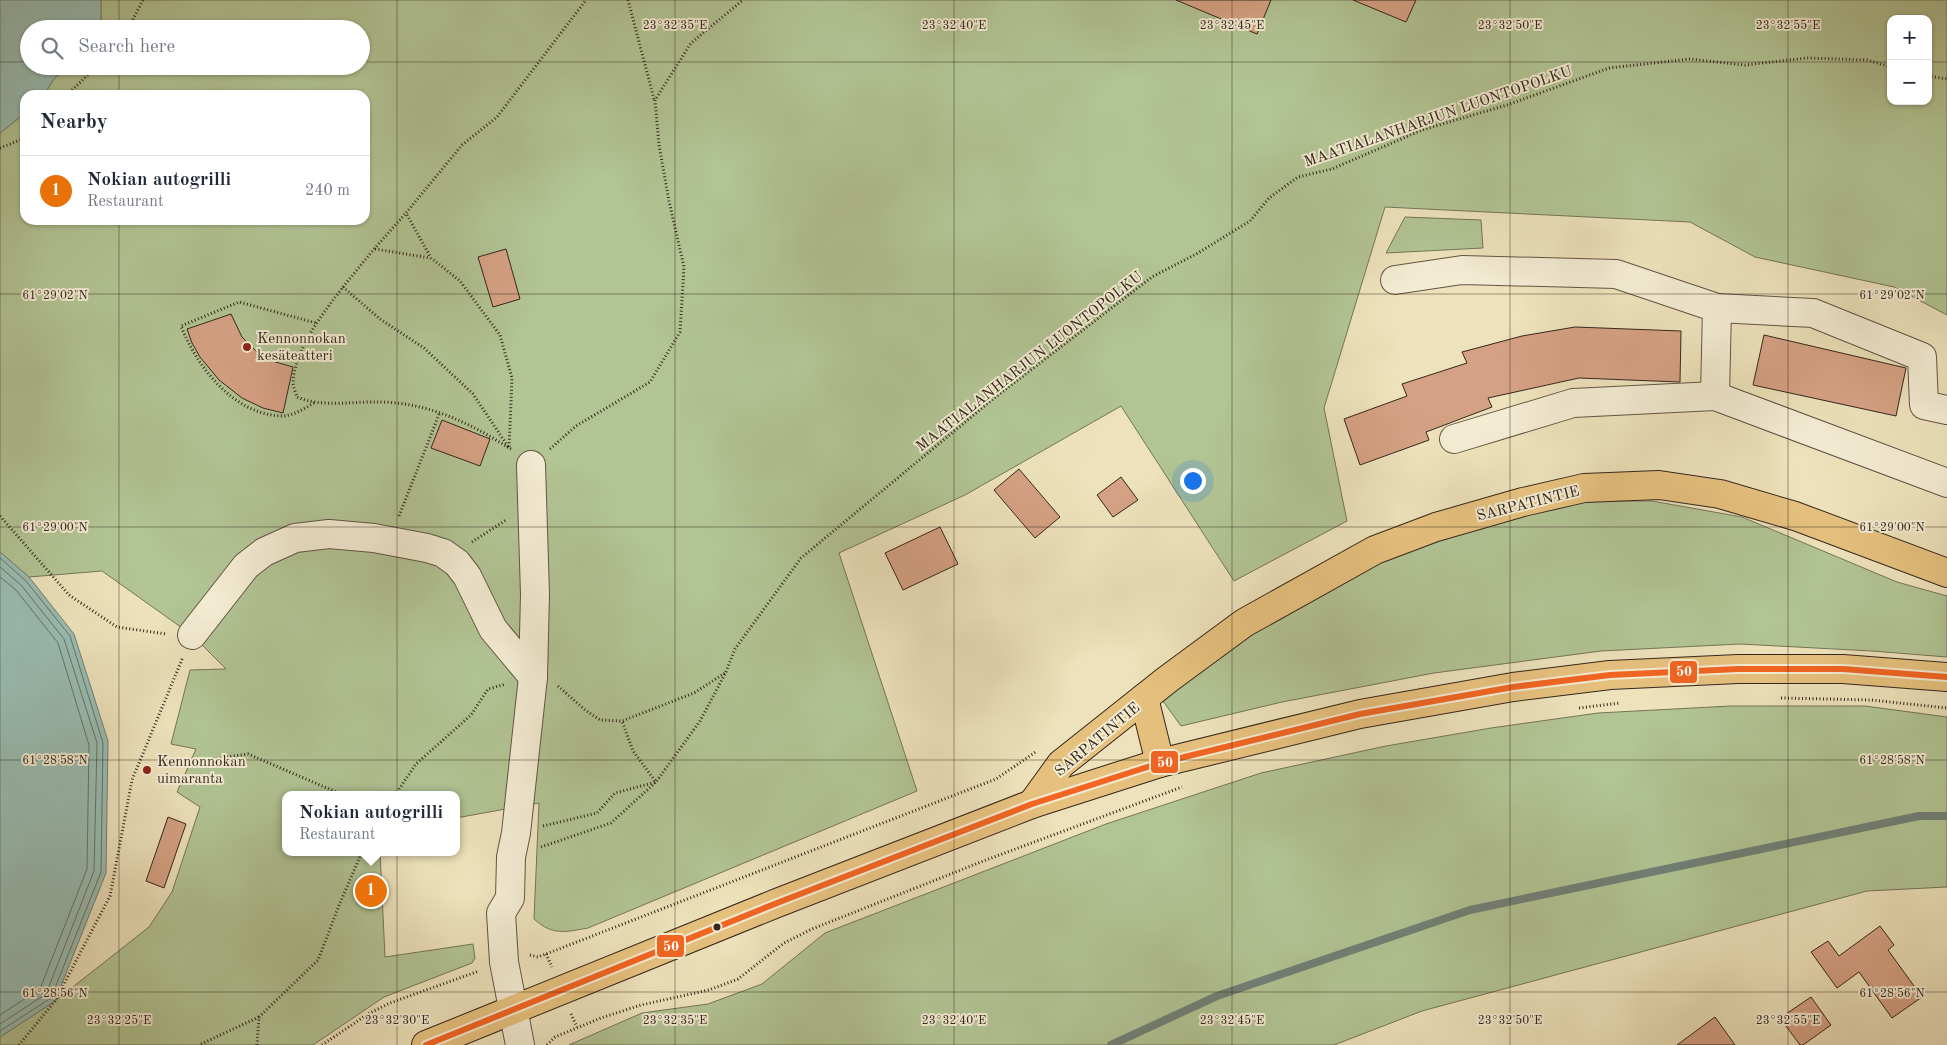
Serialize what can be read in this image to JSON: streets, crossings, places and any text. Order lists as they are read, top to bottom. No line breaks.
{"streets":{"main road":["SARPATINTIE"],"path":["MAATIALANHARJUN LUONTOPOLKU"]},"places":["Kennonnokan kesäteatteri","Kennonnokan uimaranta"],"lines":["transit line 50"],"page":{"map_buttons":["+","−"],"search":"Search here","heading":"Nearby","list":[{"mark":"1","name":"Nokian autogrilli","note":"Restaurant","value":"240 m"}],"popup":["Nokian autogrilli","Restaurant"],"pins":"1"},"coordinates":["23°32'35\"E","23°32'40\"E","23°32'45\"E","23°32'50\"E","23°32'55\"E","61°29'02\"N","61°29'00\"N","61°28'58\"N","61°28'56\"N","23°32'25\"E","23°32'30\"E"]}
